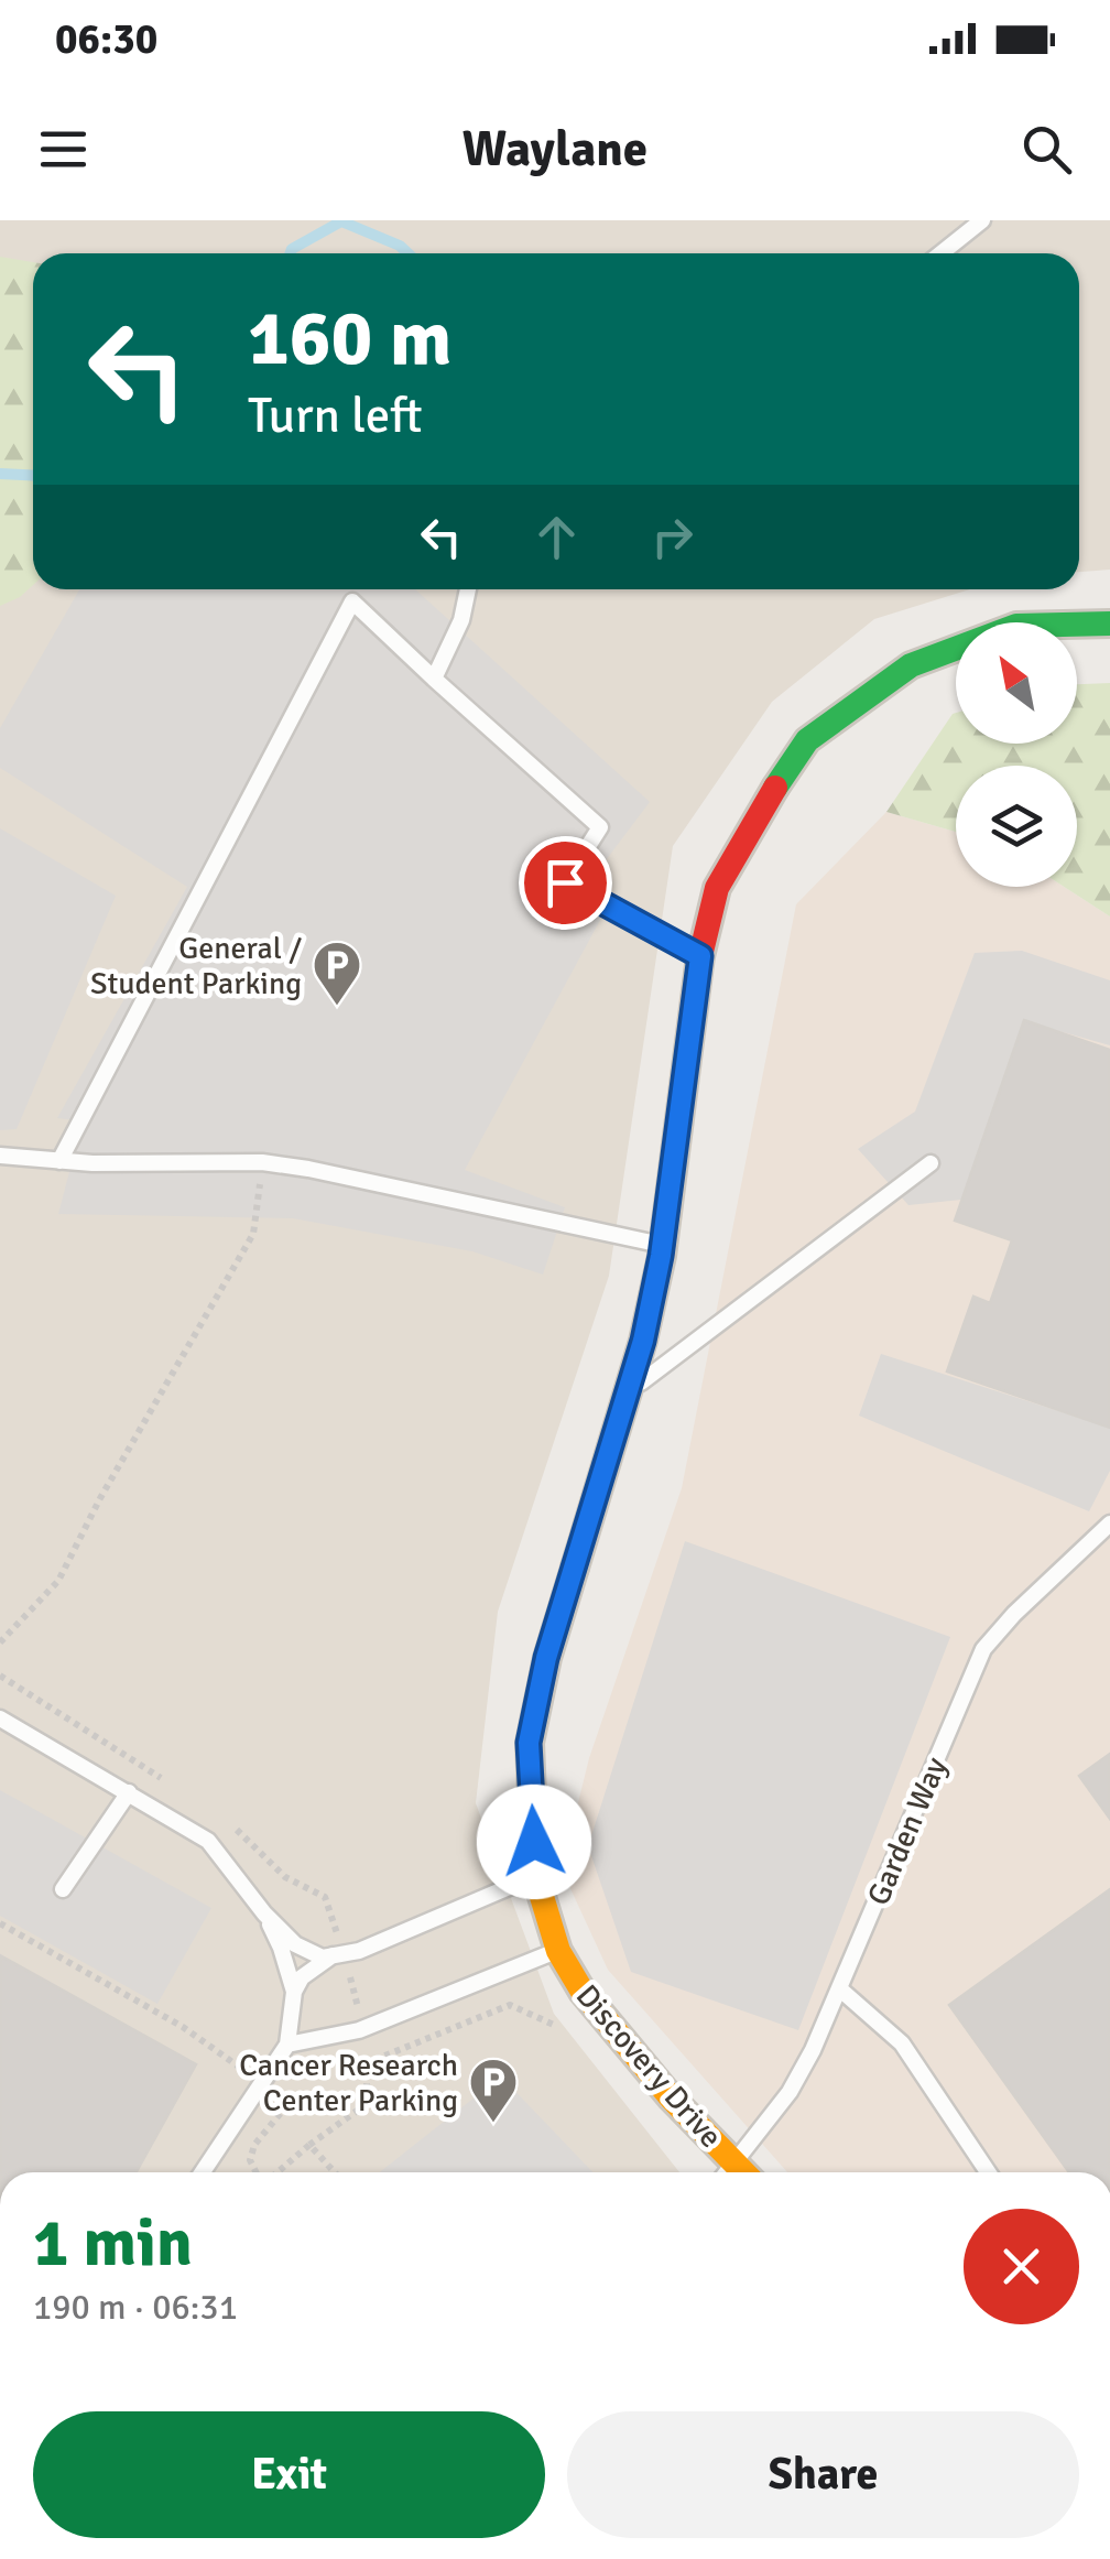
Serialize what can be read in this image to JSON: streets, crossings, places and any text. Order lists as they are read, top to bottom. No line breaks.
{"streets":{"street":["Discovery Drive"],"lane":["Garden Way"]},"places":{"parking":["General / Student Parking","Cancer Research Center Parking"]},"north":"top left","page":{"status":"06:30","header":"Waylane","turn":["160 m","Turn left"],"heading":["1 min","190 m · 06:31"],"buttons":["Exit","Share"]}}
